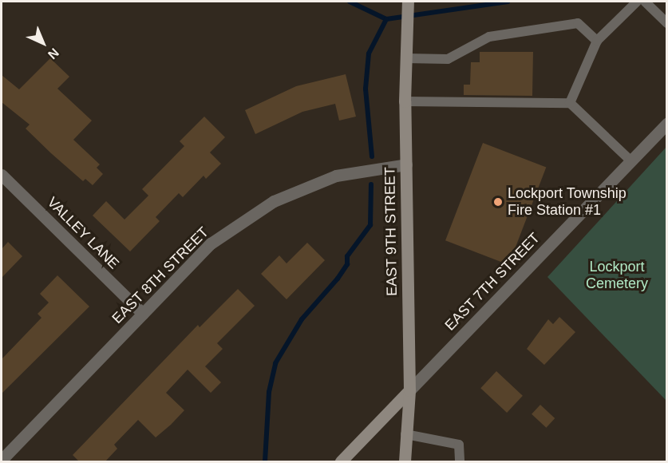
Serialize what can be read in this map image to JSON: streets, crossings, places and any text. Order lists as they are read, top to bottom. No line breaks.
{"streets":{"main road":["EAST 9TH STREET","EAST 7TH STREET"],"street":["VALLEY LANE","EAST 8TH STREET"]},"crossings":[["EAST 9TH STREET","EAST 8TH STREET"],["EAST 9TH STREET","EAST 7TH STREET"],["VALLEY LANE","EAST 8TH STREET"]],"parks":["Lockport Cemetery"],"places":["Lockport Township Fire Station #1"],"north":"bottom right"}
